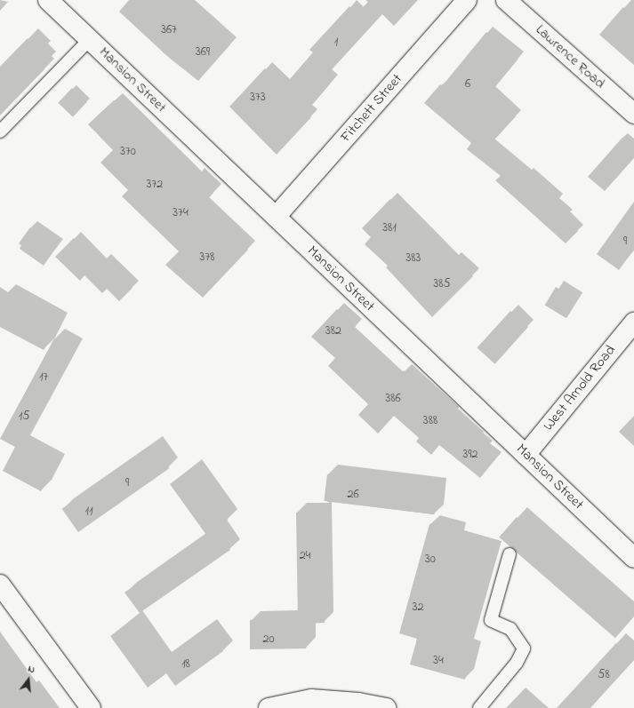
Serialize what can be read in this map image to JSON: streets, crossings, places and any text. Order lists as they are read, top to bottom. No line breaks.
{"streets":{"street":["Lawrence Road","Mansion Street","Fitchett Street","West Arnold Road"]},"crossings":[["Mansion Street","Fitchett Street"],["Mansion Street","West Arnold Road"]],"house_numbers":["367","1","369","6","373","370","372","374","381","9","378","383","385","382","17","386","15","388","392","9","26","11","24","30","32","20","34","18","58"],"north":"top"}
